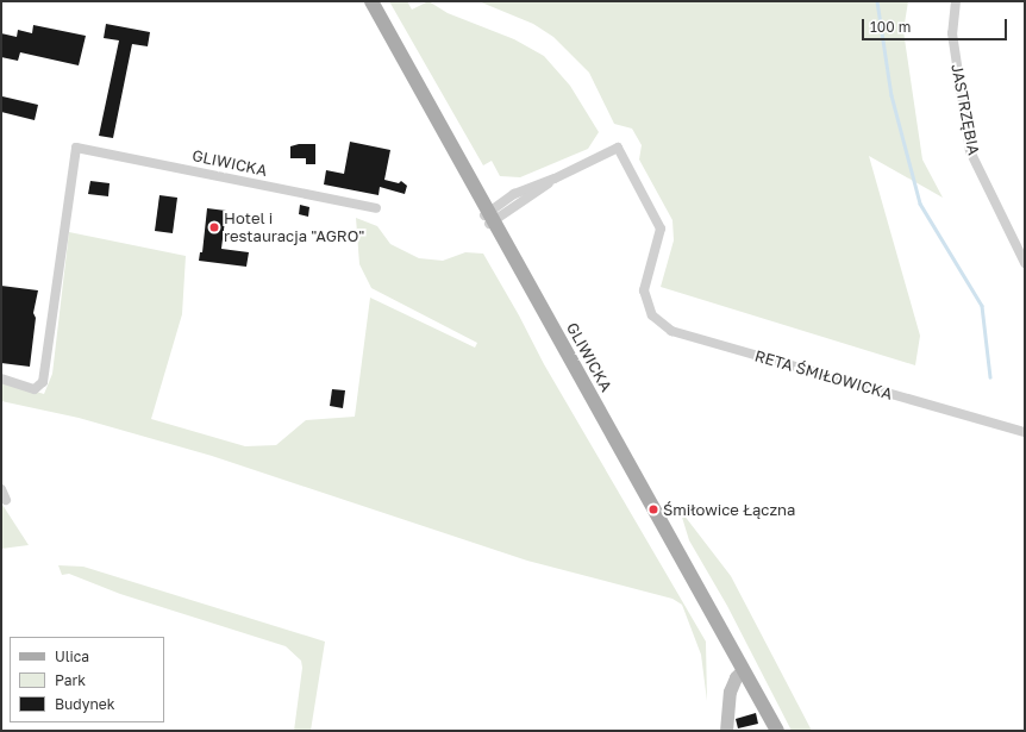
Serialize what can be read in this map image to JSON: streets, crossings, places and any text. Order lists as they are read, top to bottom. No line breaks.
{"streets":{"main road":["GLIWICKA"],"street":["JASTRZĘBIA","RETA ŚMIŁOWICKA"]},"crossings":[["GLIWICKA","RETA ŚMIŁOWICKA"]],"places":["Hotel i restauracja \"AGRO\"","Śmiłowice Łączna"],"legend":["Ulica","Park","Budynek"],"scale_bar":"100 m"}
